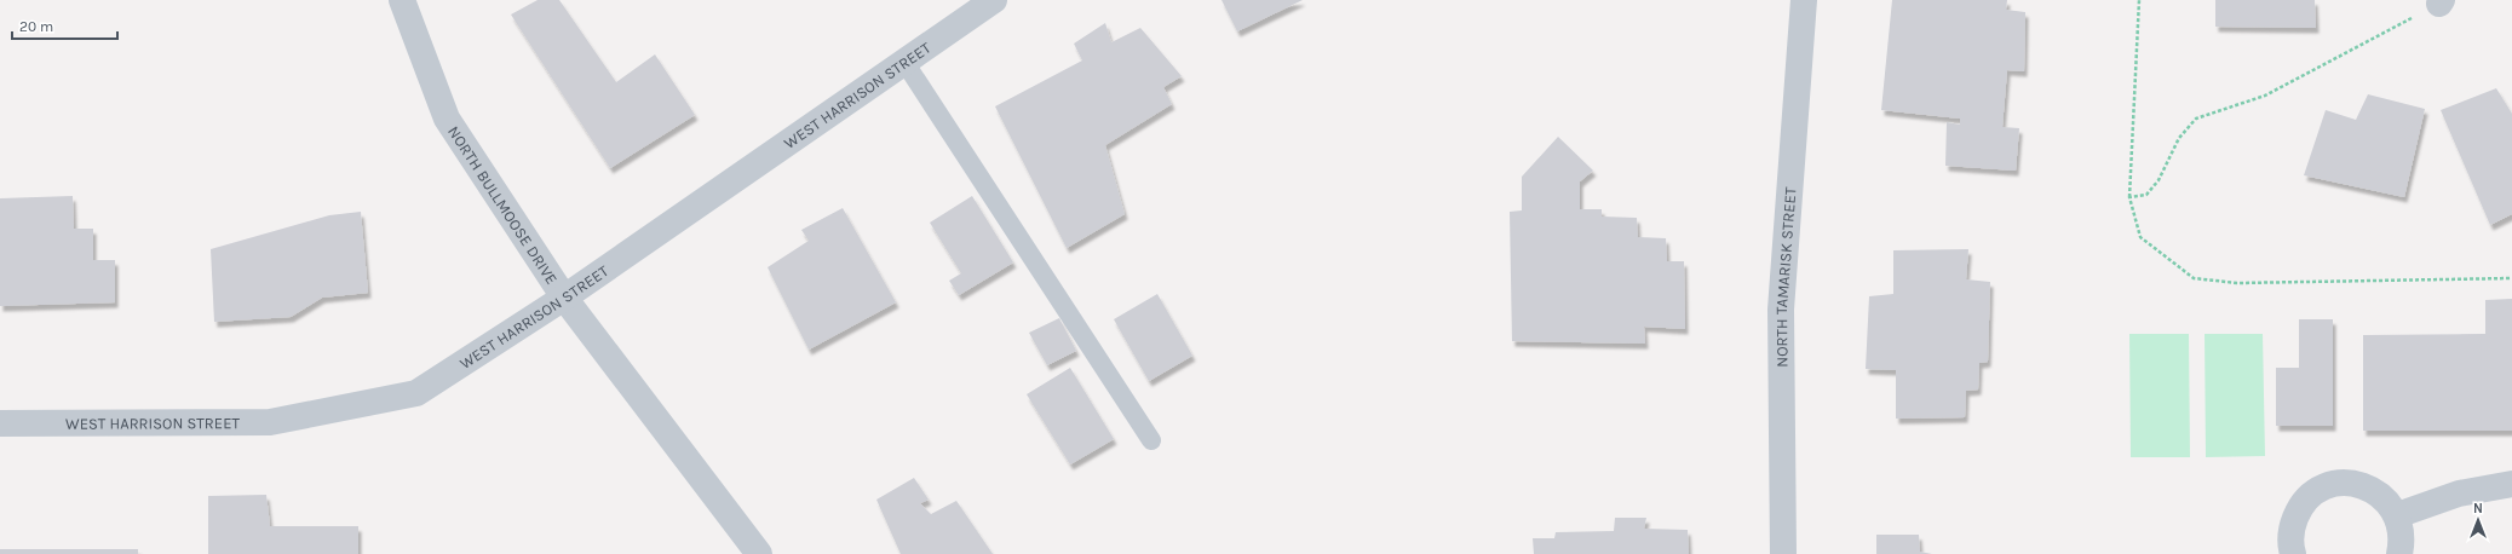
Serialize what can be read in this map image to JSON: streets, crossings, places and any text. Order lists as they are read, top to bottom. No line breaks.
{"streets":{"street":["WEST HARRISON STREET","NORTH BULLMOOSE DRIVE","NORTH TAMARISK STREET"]},"crossings":[["WEST HARRISON STREET","NORTH BULLMOOSE DRIVE"]],"scale_bar":"20 m","north":"top"}
